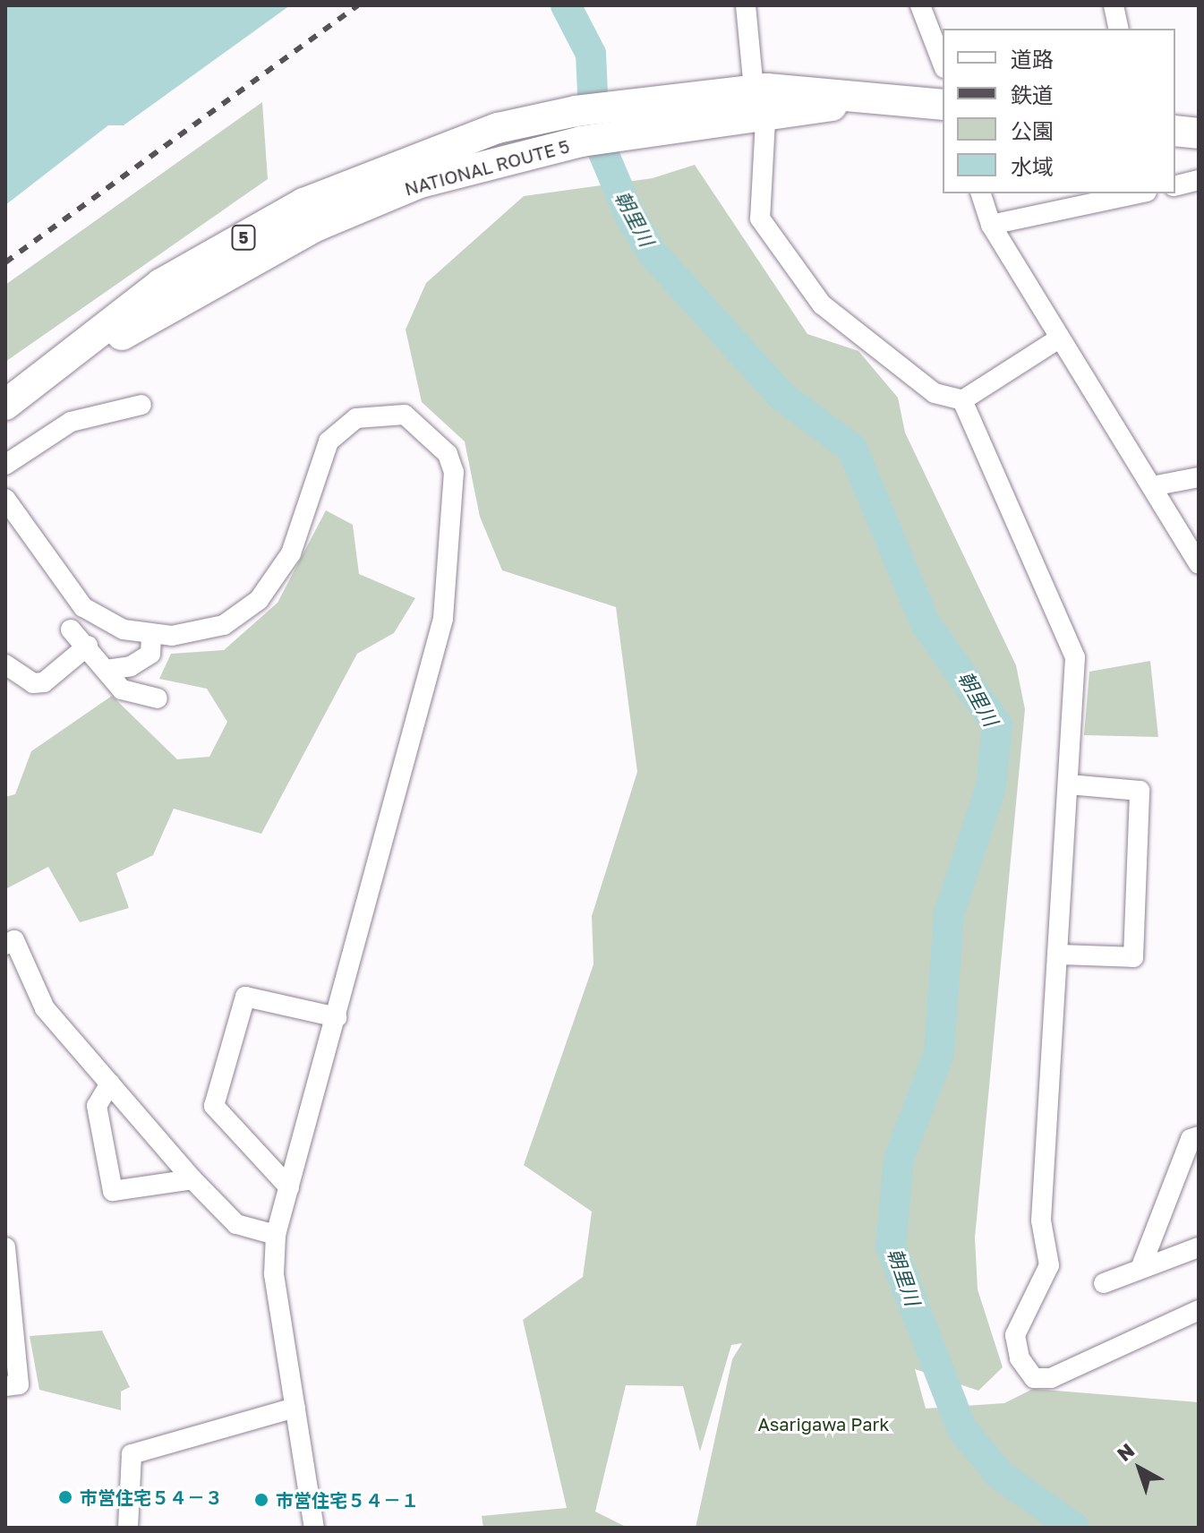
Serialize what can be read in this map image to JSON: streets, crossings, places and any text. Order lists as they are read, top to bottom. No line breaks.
{"streets":{"highway":["NATIONAL ROUTE 5","5"]},"crossings":[["NATIONAL ROUTE 5","5"]],"water":["朝里川"],"parks":["Asarigawa Park"],"places":["市営住宅５４－３","市営住宅５４－１"],"legend":["道路","鉄道","公園","水域"],"north":"top left"}
